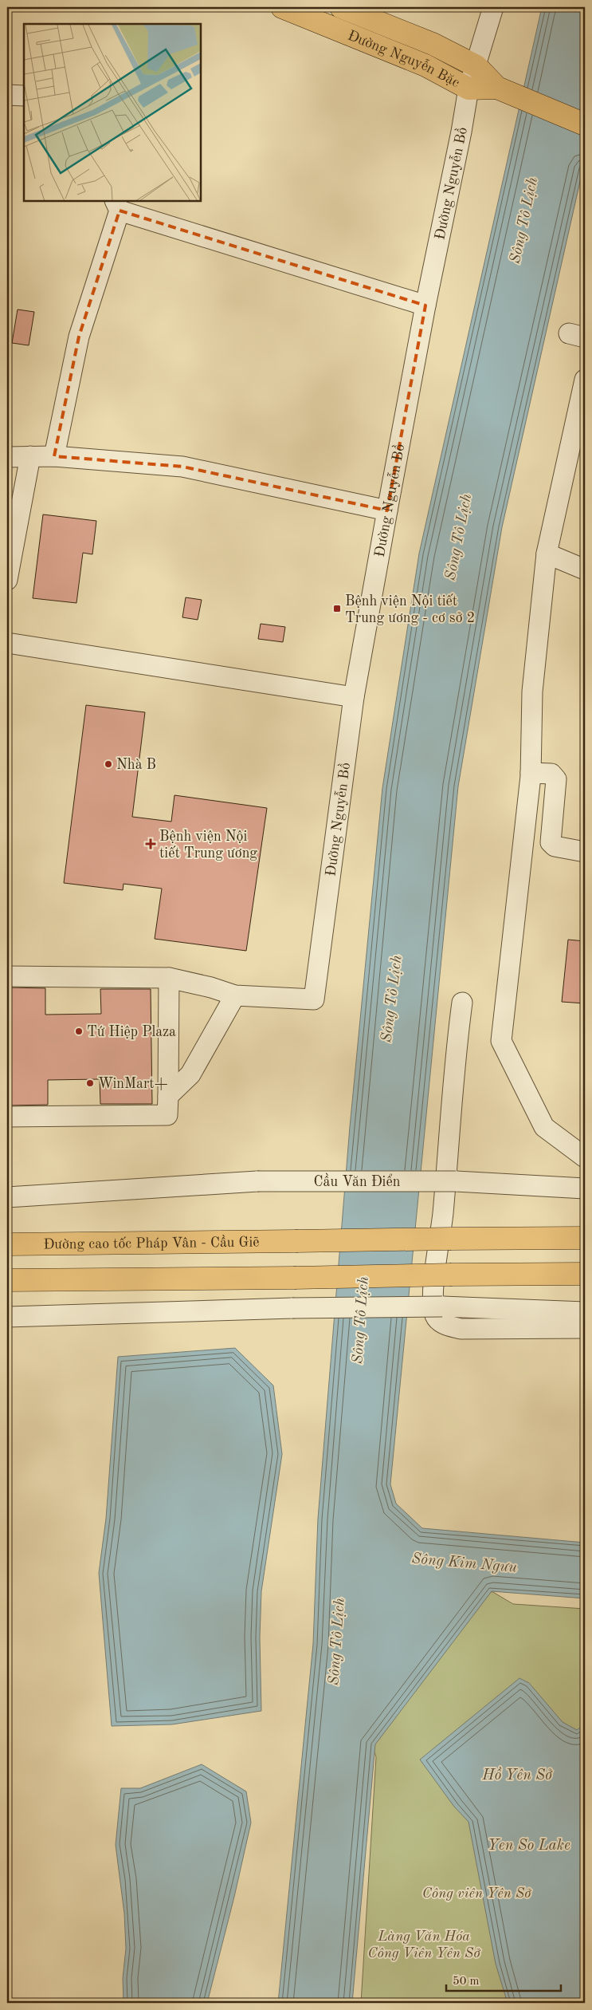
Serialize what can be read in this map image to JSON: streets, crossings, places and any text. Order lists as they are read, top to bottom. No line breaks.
{"streets":{"main road":["Đường Nguyễn Bặc","Đường cao tốc Pháp Vân - Cầu Giẽ"],"street":["Đường Nguyễn Bồ","Cầu Văn Điển"]},"crossings":[["Đường Nguyễn Bặc","Đường Nguyễn Bồ"]],"water":["Sông Tô Lịch","Sông Kim Ngưu","Hồ Yên Sở","Yen So Lake"],"parks":["Công viên Yên Sở","Làng Văn Hóa Công Viên Yên Sở"],"places":{"transit":["Bệnh viện Nội tiết Trung ương - cơ sở 2"],"other":["Nhà B","Tứ Hiệp Plaza","WinMart+"],"health":["Bệnh viện Nội tiết Trung ương"]},"scale_bar":"50 m"}
